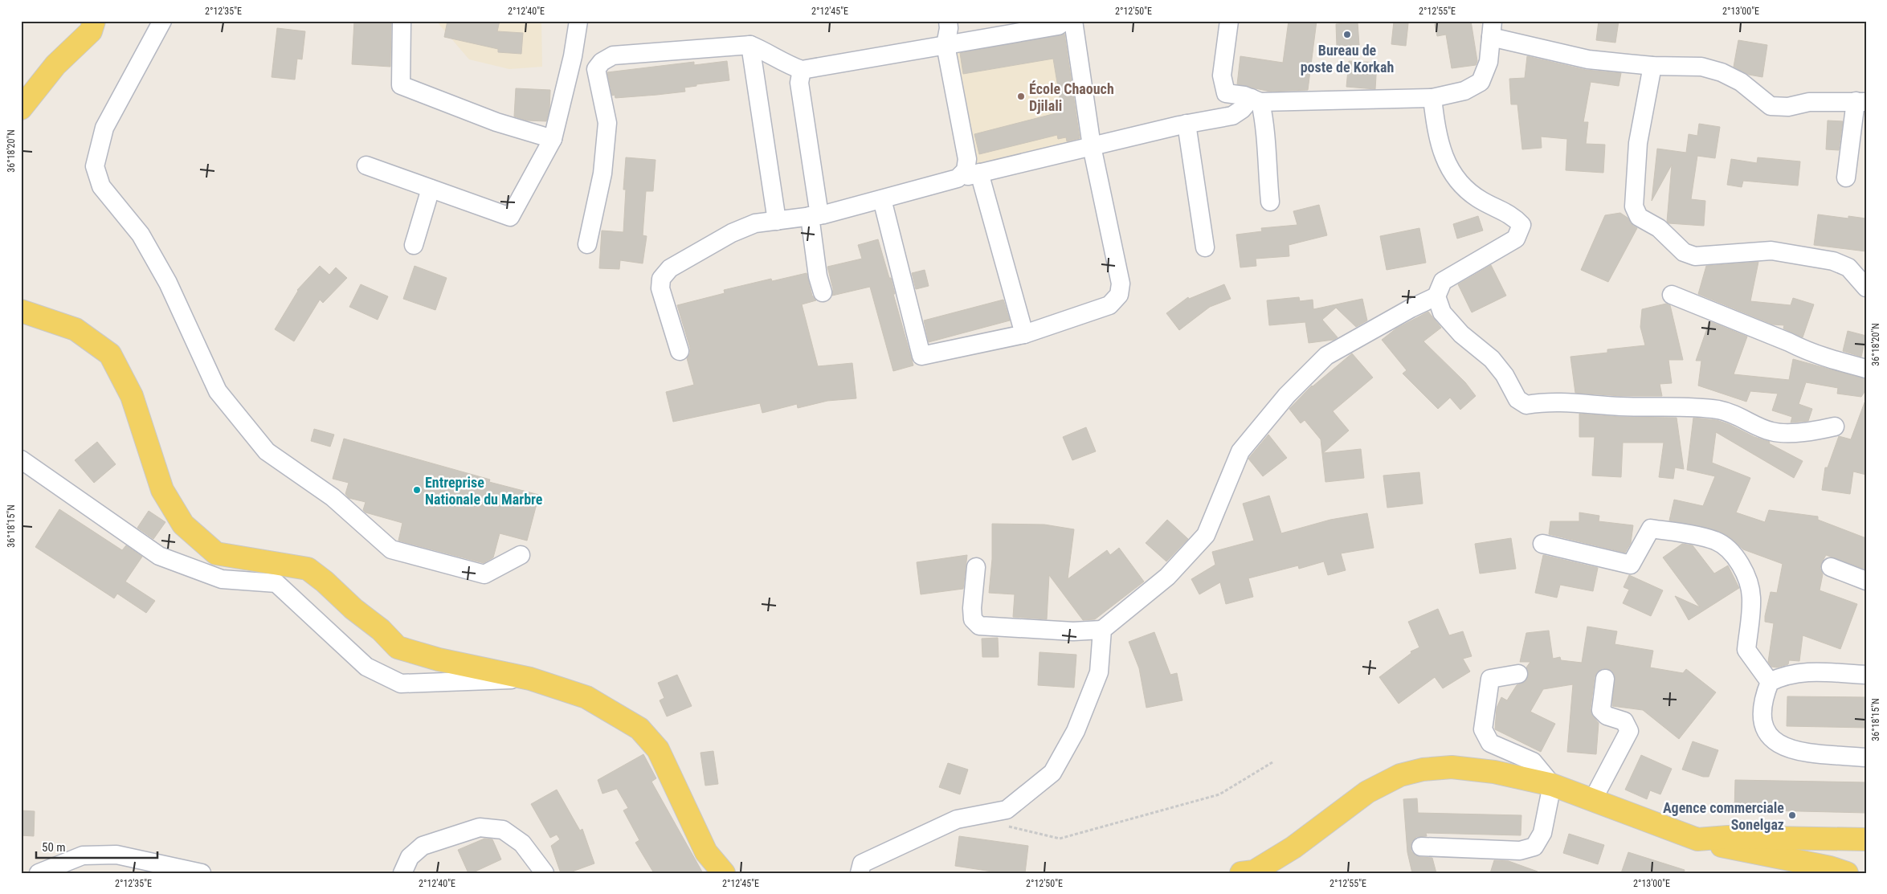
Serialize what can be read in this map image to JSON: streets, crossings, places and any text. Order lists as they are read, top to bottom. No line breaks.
{"places":["Bureau de poste de Korkah","École Chaouch Djilali","Entreprise Nationale du Marbre","Agence commerciale Sonelgaz"],"scale_bar":"50 m","coordinates":["2°12'35\"E","2°12'40\"E","2°12'45\"E","2°12'50\"E","2°12'55\"E","2°13'00\"E","36°18'20\"N","36°18'15\"N"]}
